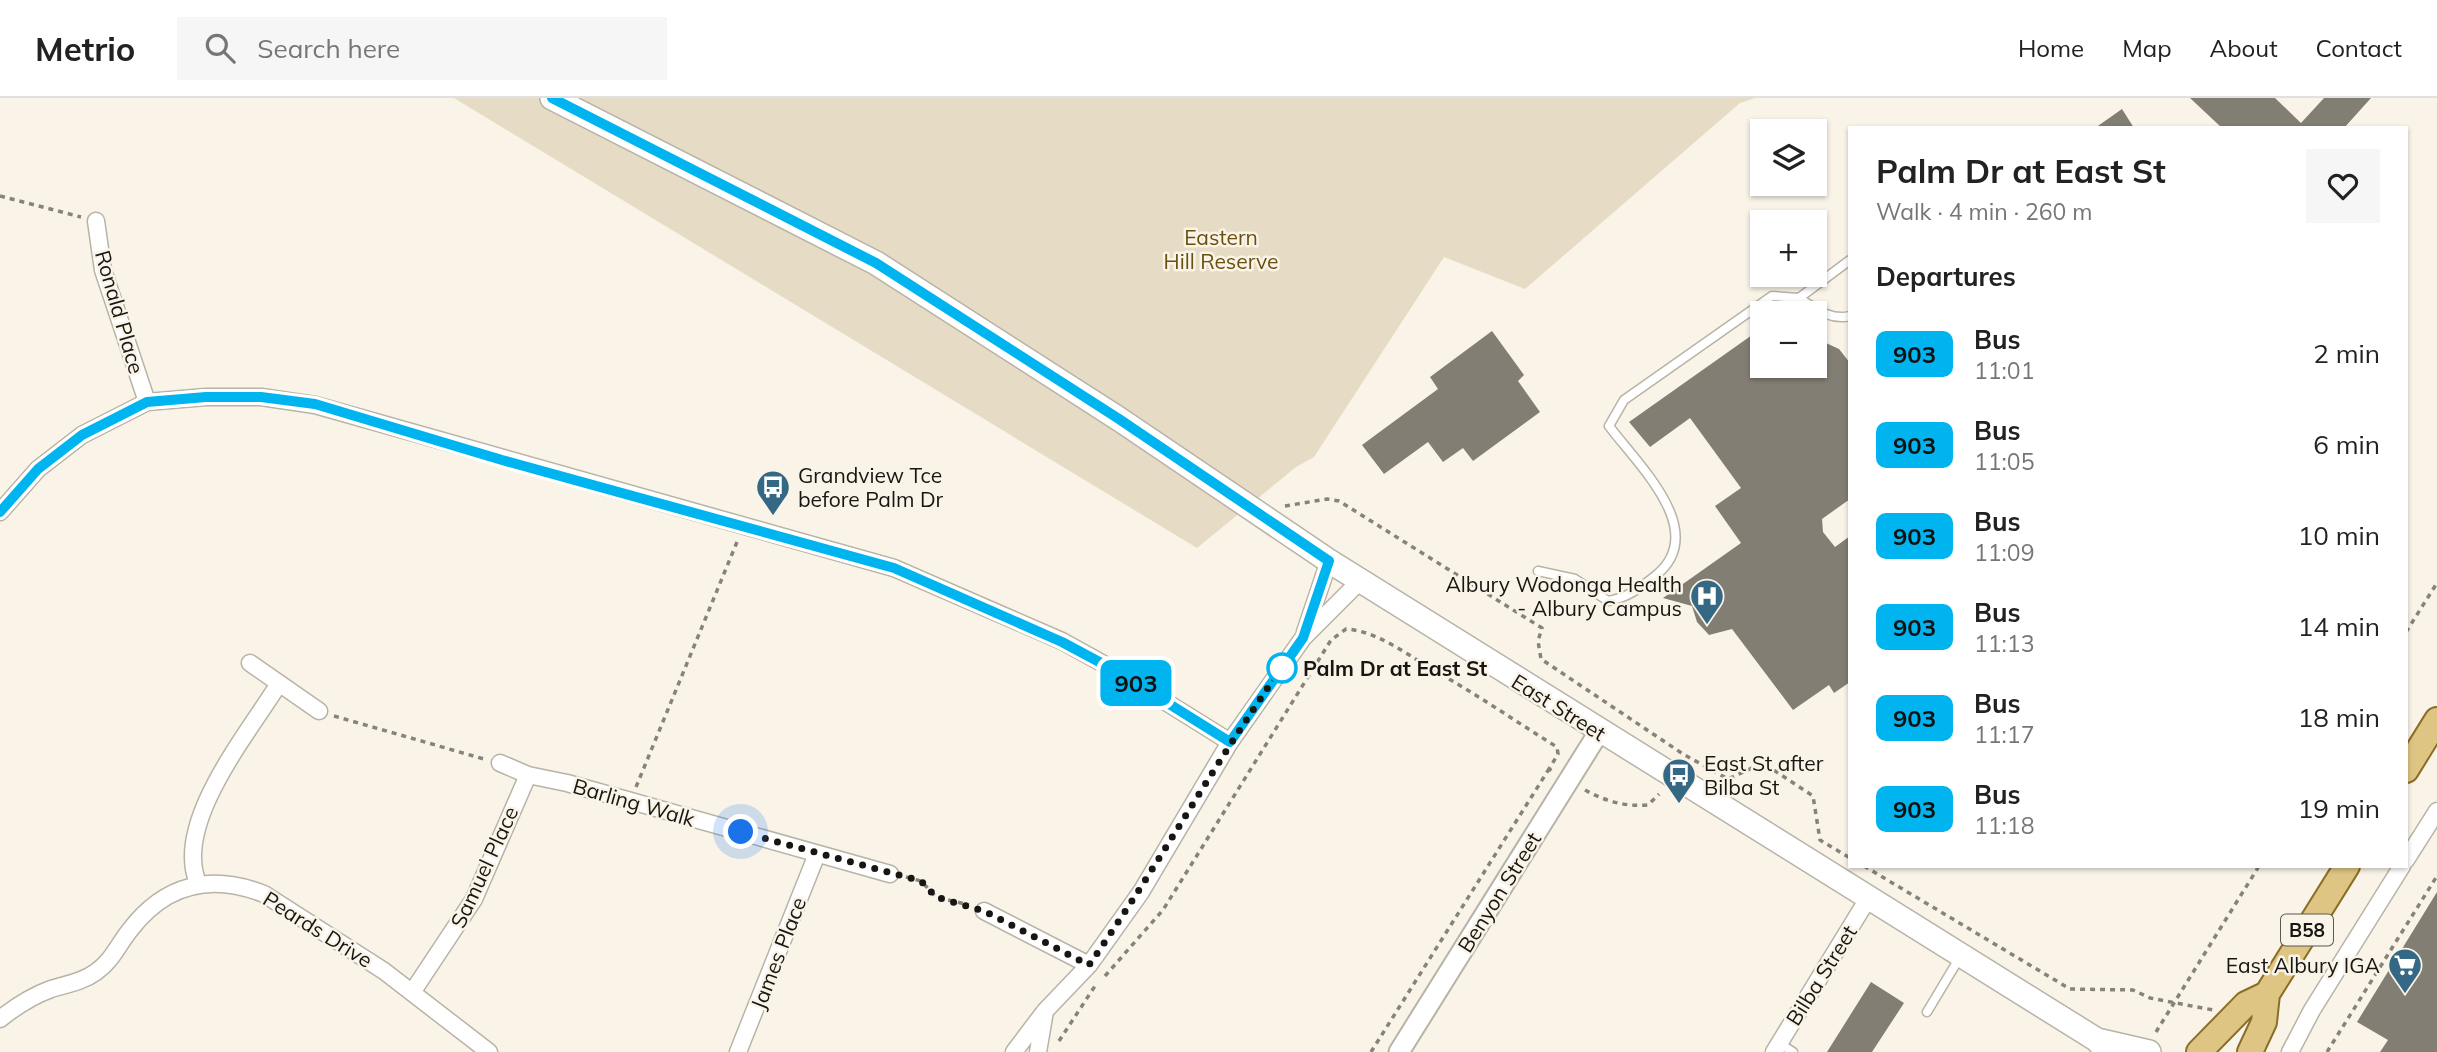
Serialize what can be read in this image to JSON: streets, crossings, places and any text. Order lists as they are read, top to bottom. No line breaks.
{"streets":{"main road":["East Street","B58"],"street":["Ronald Place","Barling Walk","Samuel Place","Benyon Street","Peards Drive","James Place","Bilba Street"]},"crossings":[["East Street","Benyon Street"],["East Street","Bilba Street"],["Barling Walk","Samuel Place"],["Barling Walk","James Place"],["Samuel Place","Peards Drive"]],"parks":["Eastern Hill Reserve"],"places":{"bus stop":["Grandview Tce before Palm Dr","East St after Bilba St"],"hospital":["Albury Wodonga Health - Albury Campus"],"other":["Palm Dr at East St"],"supermarket":["East Albury IGA"]},"lines":["bus line 903"],"page":{"header":"Metrio","search":"Search here","nav":["Home","Map","About","Contact"],"on_map":"903","map_buttons":["+","−"],"heading":[["Palm Dr at East St","Walk · 4 min · 260 m"],"Departures"],"list":[{"mark":"903","name":"Bus","note":"11:01","value":"2 min"},{"mark":"903","name":"Bus","note":"11:05","value":"6 min"},{"mark":"903","name":"Bus","note":"11:09","value":"10 min"},{"mark":"903","name":"Bus","note":"11:13","value":"14 min"},{"mark":"903","name":"Bus","note":"11:17","value":"18 min"},{"mark":"903","name":"Bus","note":"11:18","value":"19 min"}]}}
